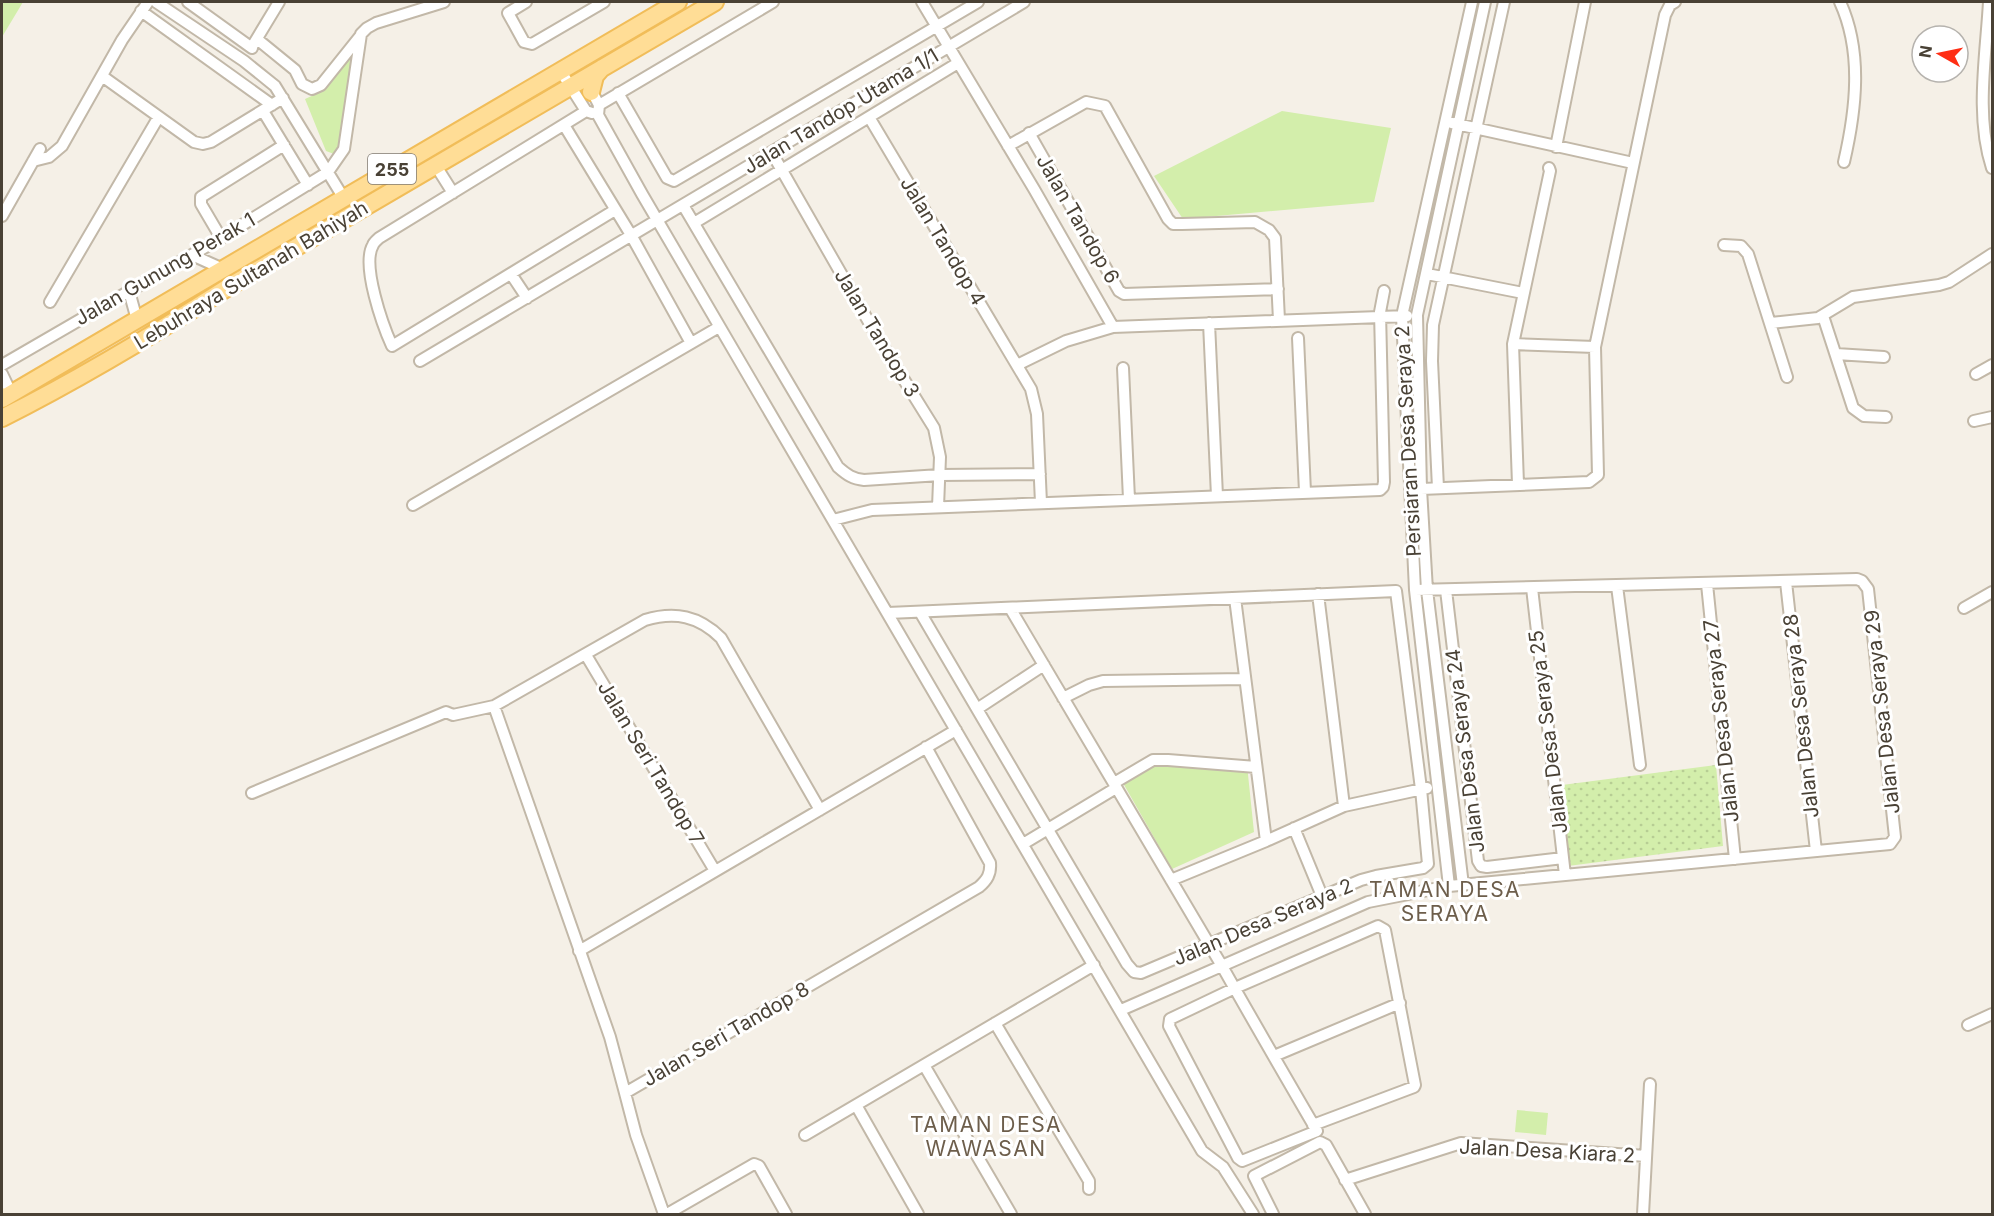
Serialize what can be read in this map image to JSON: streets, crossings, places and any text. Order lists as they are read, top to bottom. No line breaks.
{"streets":{"main road":["255","Lebuhraya Sultanah Bahiyah"],"street":["Jalan Tandop Utama 1/1","Jalan Tandop 6","Jalan Tandop 4","Jalan Gunung Perak 1","Jalan Tandop 3","Persiaran Desa Seraya 2","Jalan Desa Seraya 29","Jalan Desa Seraya 28","Jalan Desa Seraya 27","Jalan Desa Seraya 25","Jalan Desa Seraya 24","Jalan Seri Tandop 7","Jalan Desa Seraya 2","Jalan Seri Tandop 8","Jalan Desa Kiara 2"]},"crossings":[["Jalan Tandop Utama 1/1","Jalan Tandop 3"],["Jalan Desa Seraya 29","Jalan Desa Seraya 28"],["Jalan Desa Seraya 25","Jalan Desa Seraya 24"]],"districts":["TAMAN DESA SERAYA","TAMAN DESA WAWASAN"],"north":"left"}
